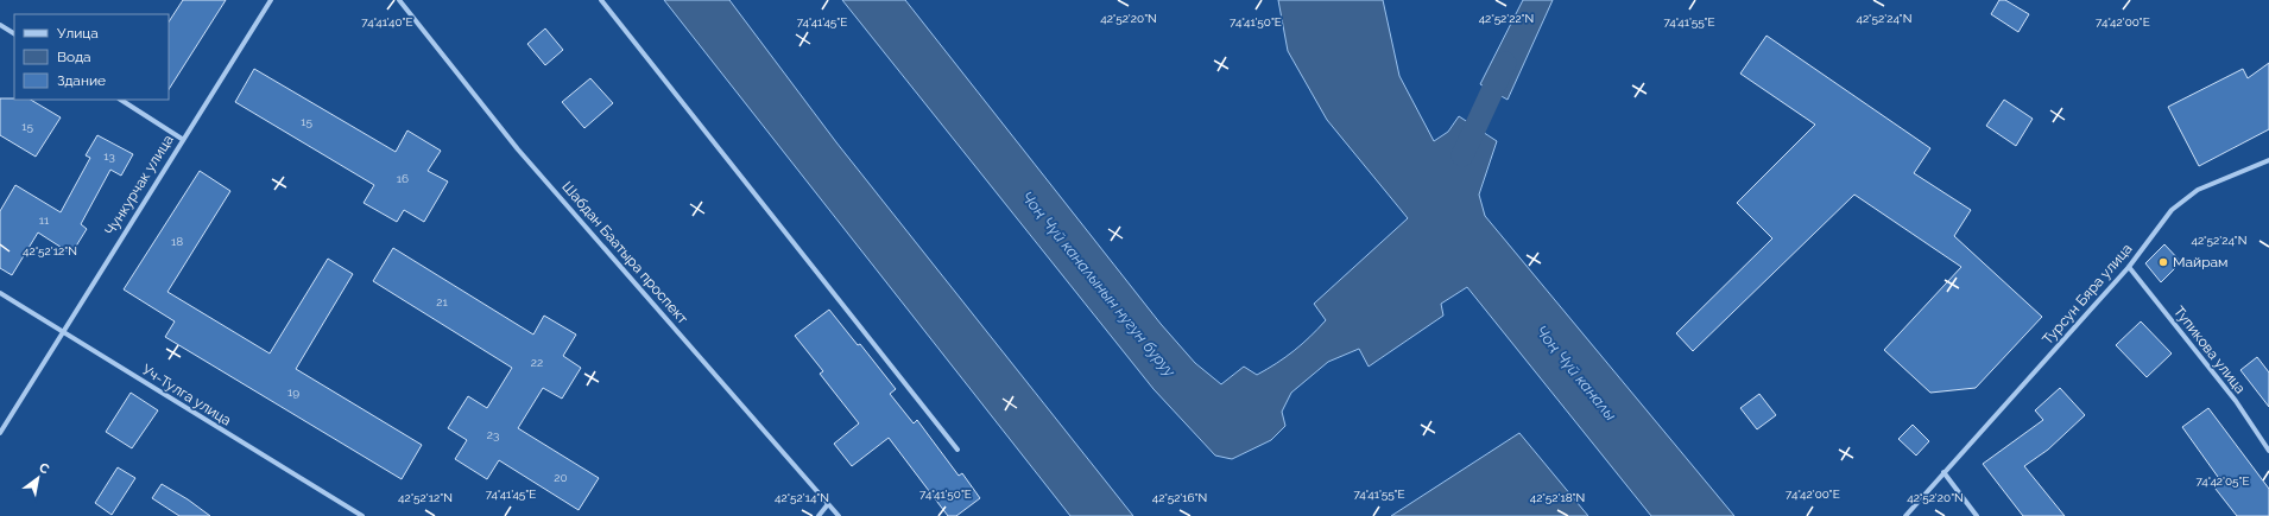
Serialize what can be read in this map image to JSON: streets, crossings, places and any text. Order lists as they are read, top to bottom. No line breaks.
{"streets":{"street":["Чункурчак улица","Шабдан Баатыра проспект","Турсун Бяра улица","Тупикова улица","Уч-Тулга улица"]},"crossings":[["Чункурчак улица","Уч-Тулга улица"],["Турсун Бяра улица","Тупикова улица"]],"water":["Чоң Чүй каналынын нугун буруу","Чоң Чүй каналы"],"places":["Майрам"],"house_numbers":["15","15","13","16","11","18","21","22","19","23","20"],"legend":["Улица","Вода","Здание"],"north":"top right","coordinates":["42°52'20\"N","42°52'24\"N","42°52'22\"N","74°41'40\"E","74°41'45\"E","74°41'50\"E","74°41'55\"E","74°42'00\"E","42°52'12\"N","74°42'05\"E","42°52'14\"N","42°52'16\"N","42°52'18\"N"]}
